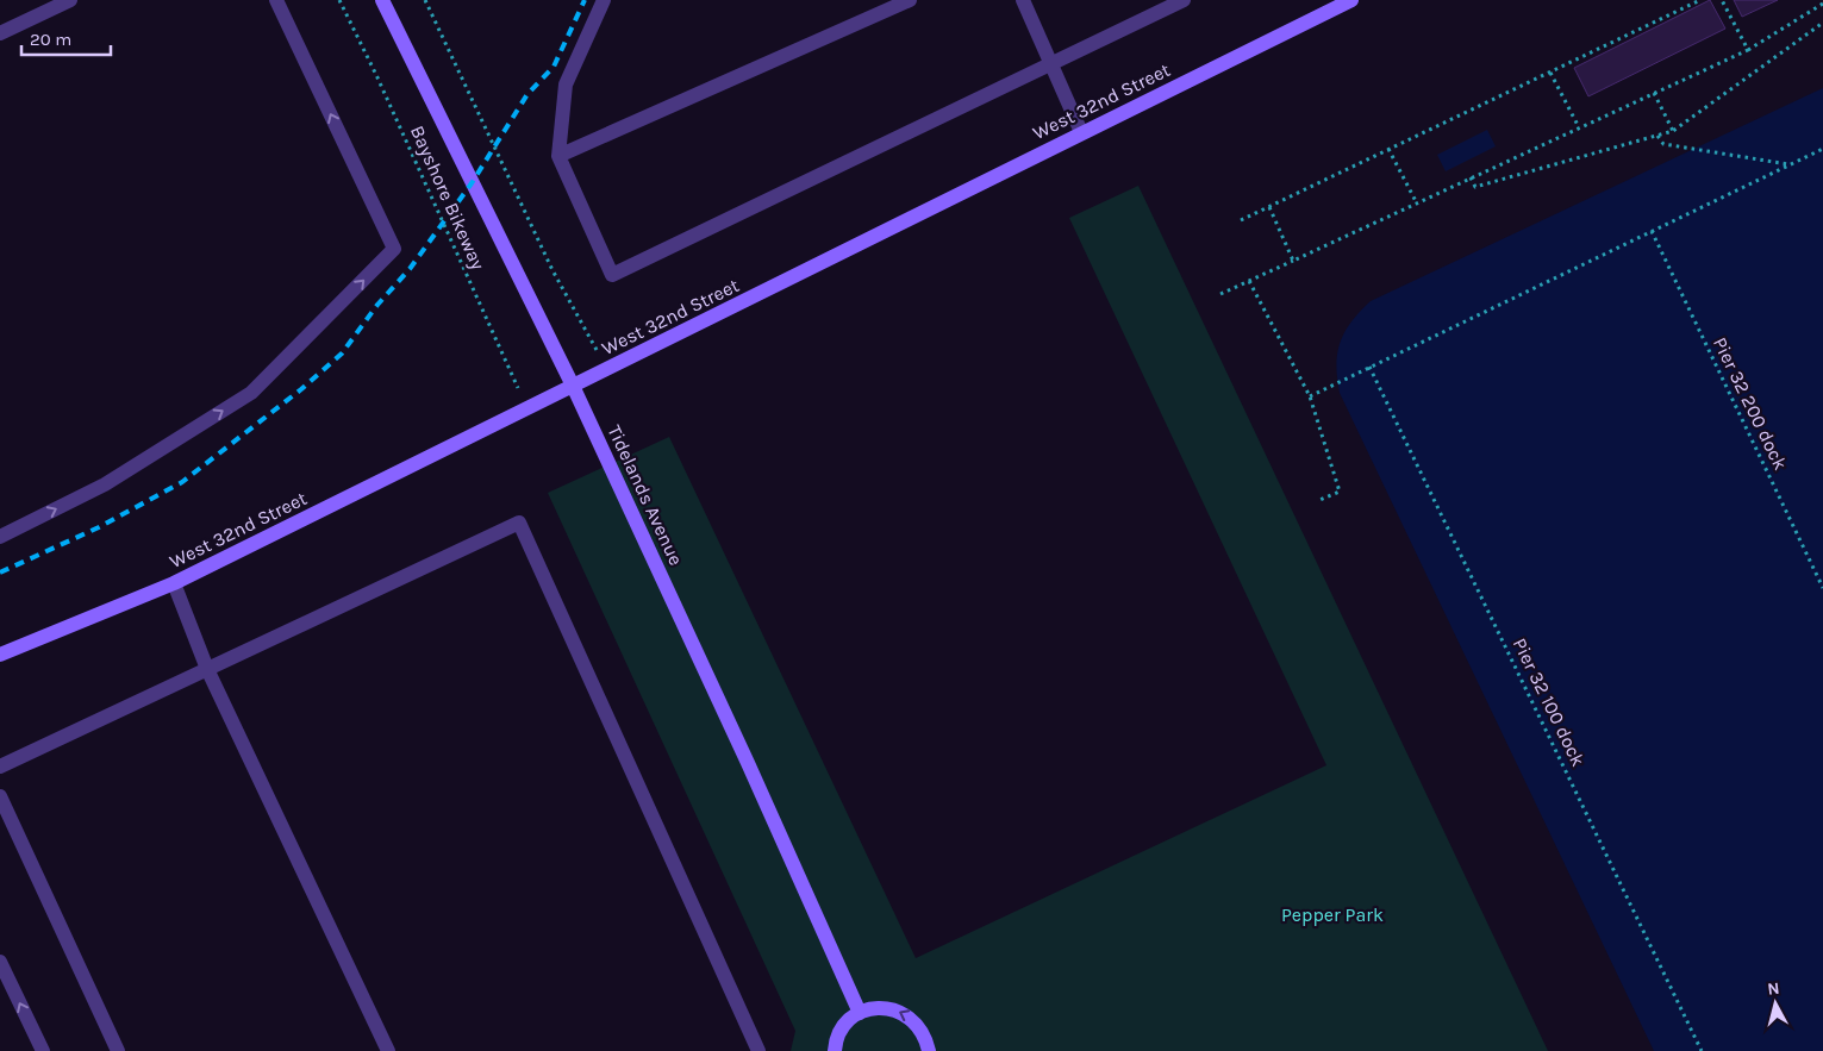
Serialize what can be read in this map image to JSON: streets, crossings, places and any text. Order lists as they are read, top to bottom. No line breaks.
{"streets":{"street":["West 32nd Street","Tidelands Avenue"],"path":["Bayshore Bikeway","Pier 32 200 dock","Pier 32 100 dock"]},"crossings":[["West 32nd Street","Bayshore Bikeway"],["West 32nd Street","Tidelands Avenue"]],"parks":["Pepper Park"],"scale_bar":"20 m","north":"top"}
